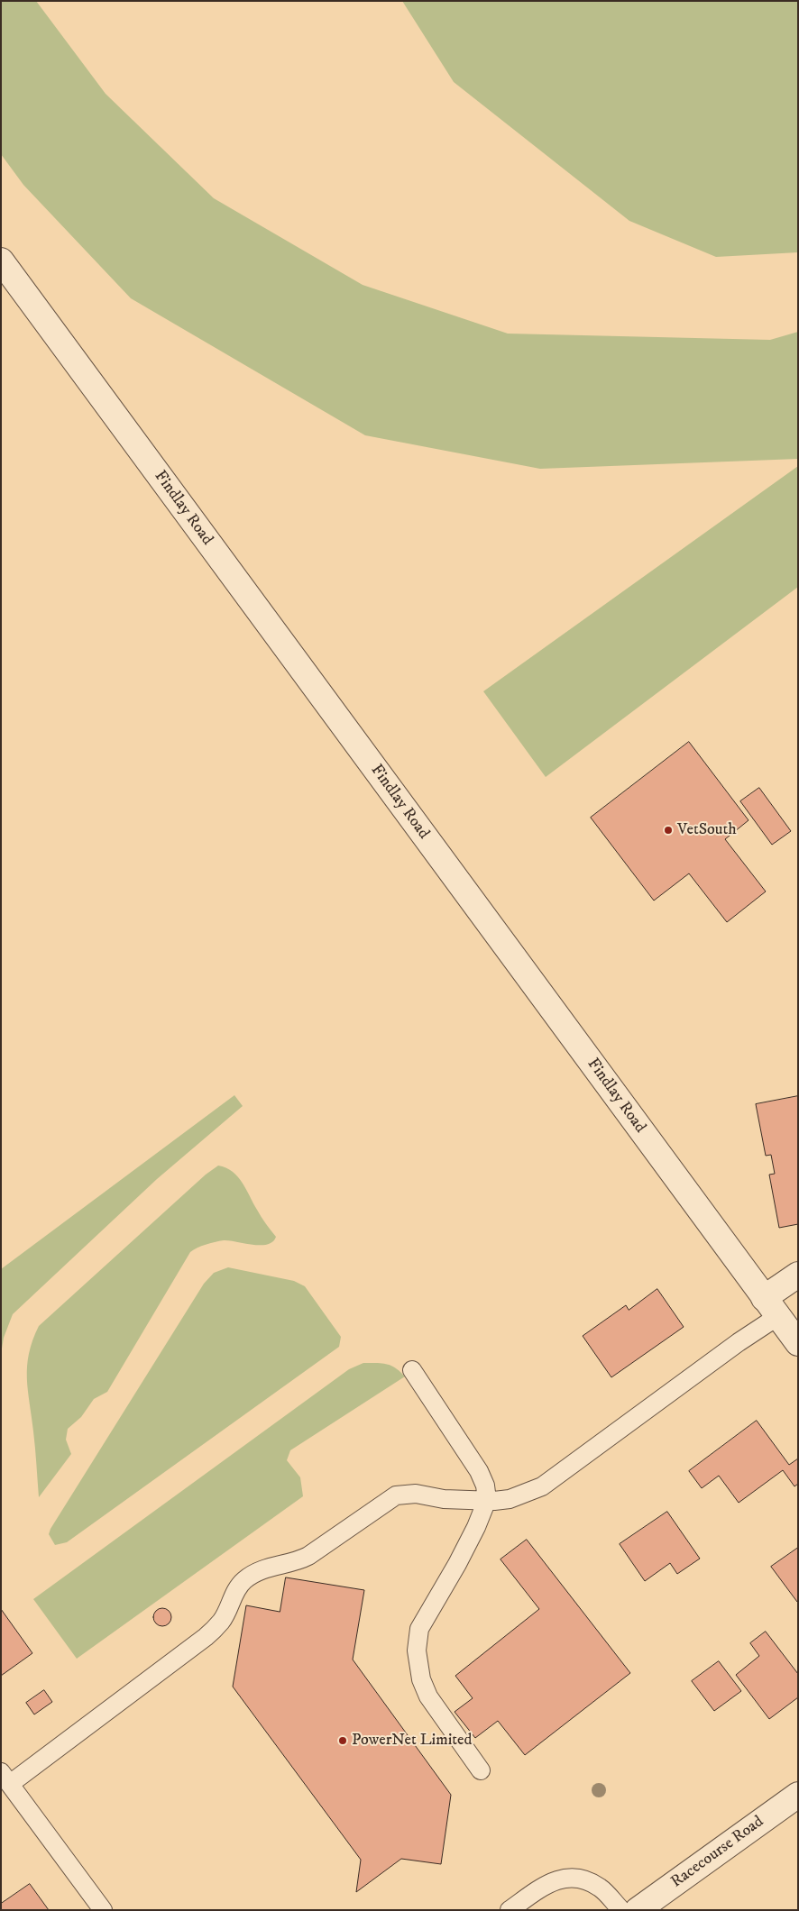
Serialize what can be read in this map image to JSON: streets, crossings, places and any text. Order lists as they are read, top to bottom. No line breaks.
{"streets":{"street":["Findlay Road","Racecourse Road"]},"places":["VetSouth","PowerNet Limited"]}
